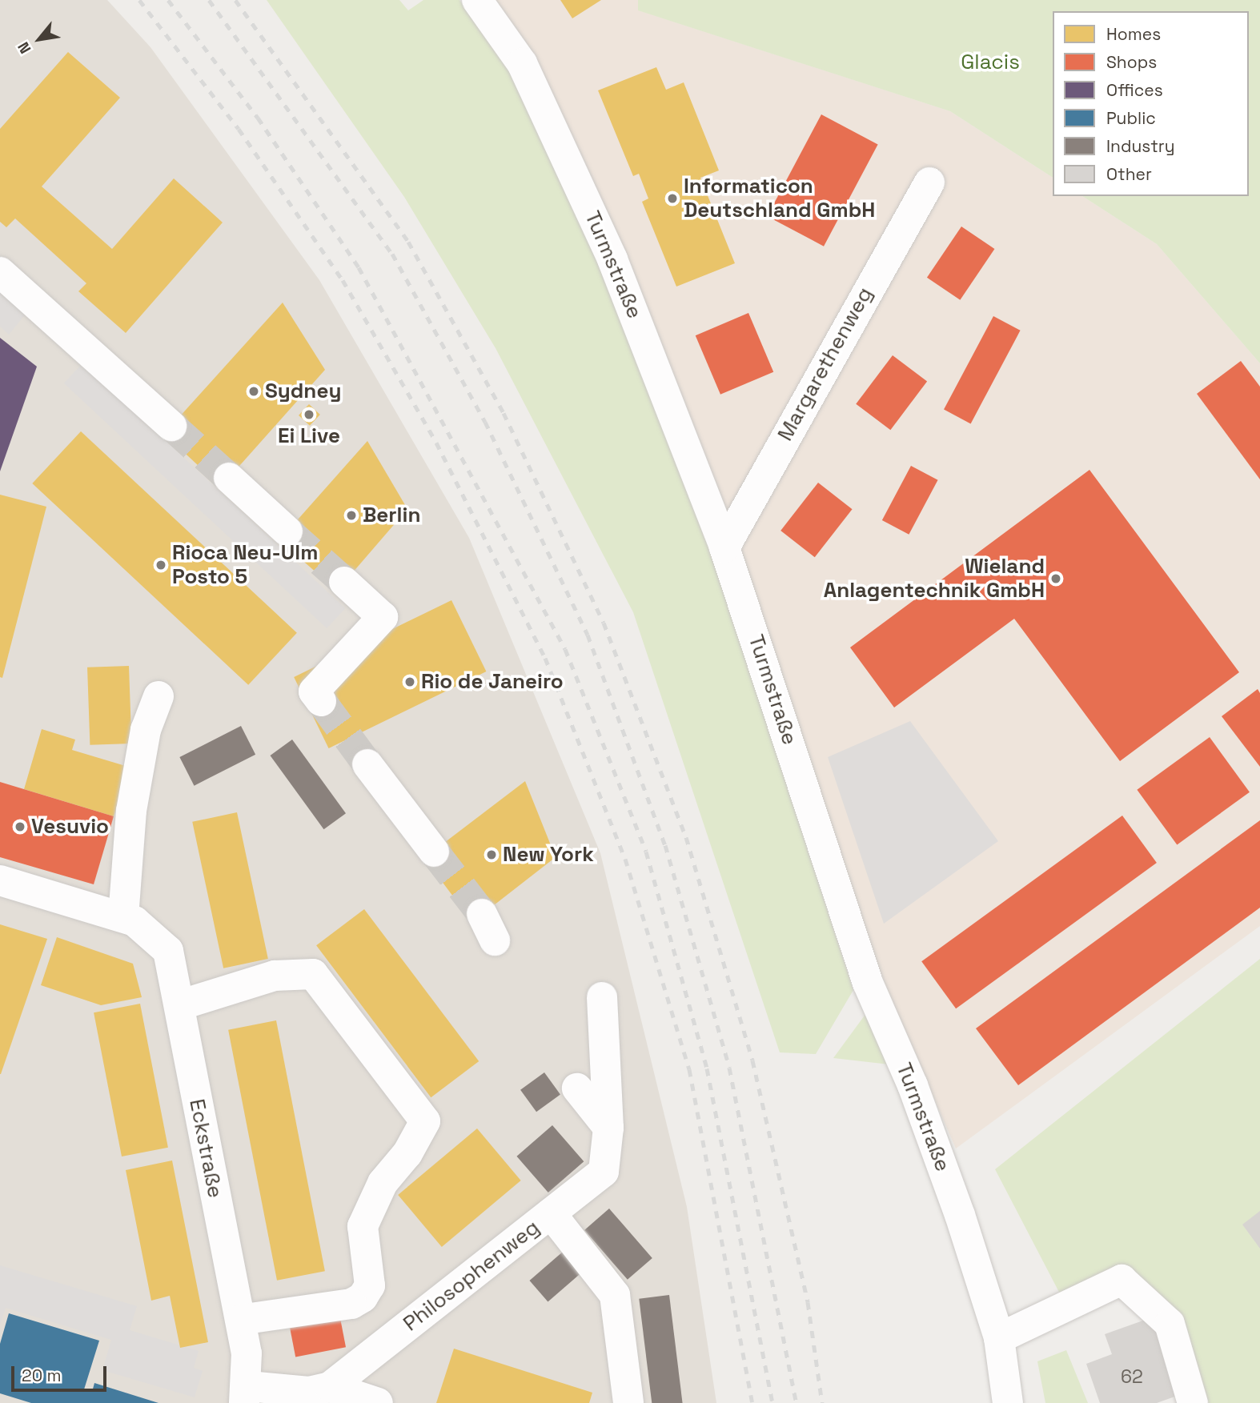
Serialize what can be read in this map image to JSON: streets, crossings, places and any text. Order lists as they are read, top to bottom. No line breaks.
{"streets":{"street":["Turmstraße","Margarethenweg","Eckstraße","Philosophenweg"]},"crossings":[["Turmstraße","Margarethenweg"],["Eckstraße","Philosophenweg"]],"parks":["Glacis"],"places":["Informaticon Deutschland GmbH","Sydney","Ei Live","Berlin","Rioca Neu-Ulm Posto 5","Wieland Anlagentechnik GmbH","Rio de Janeiro","Vesuvio","New York"],"house_numbers":["62"],"legend":["Homes","Shops","Offices","Public","Industry","Other"],"scale_bar":"20 m","north":"bottom left"}
